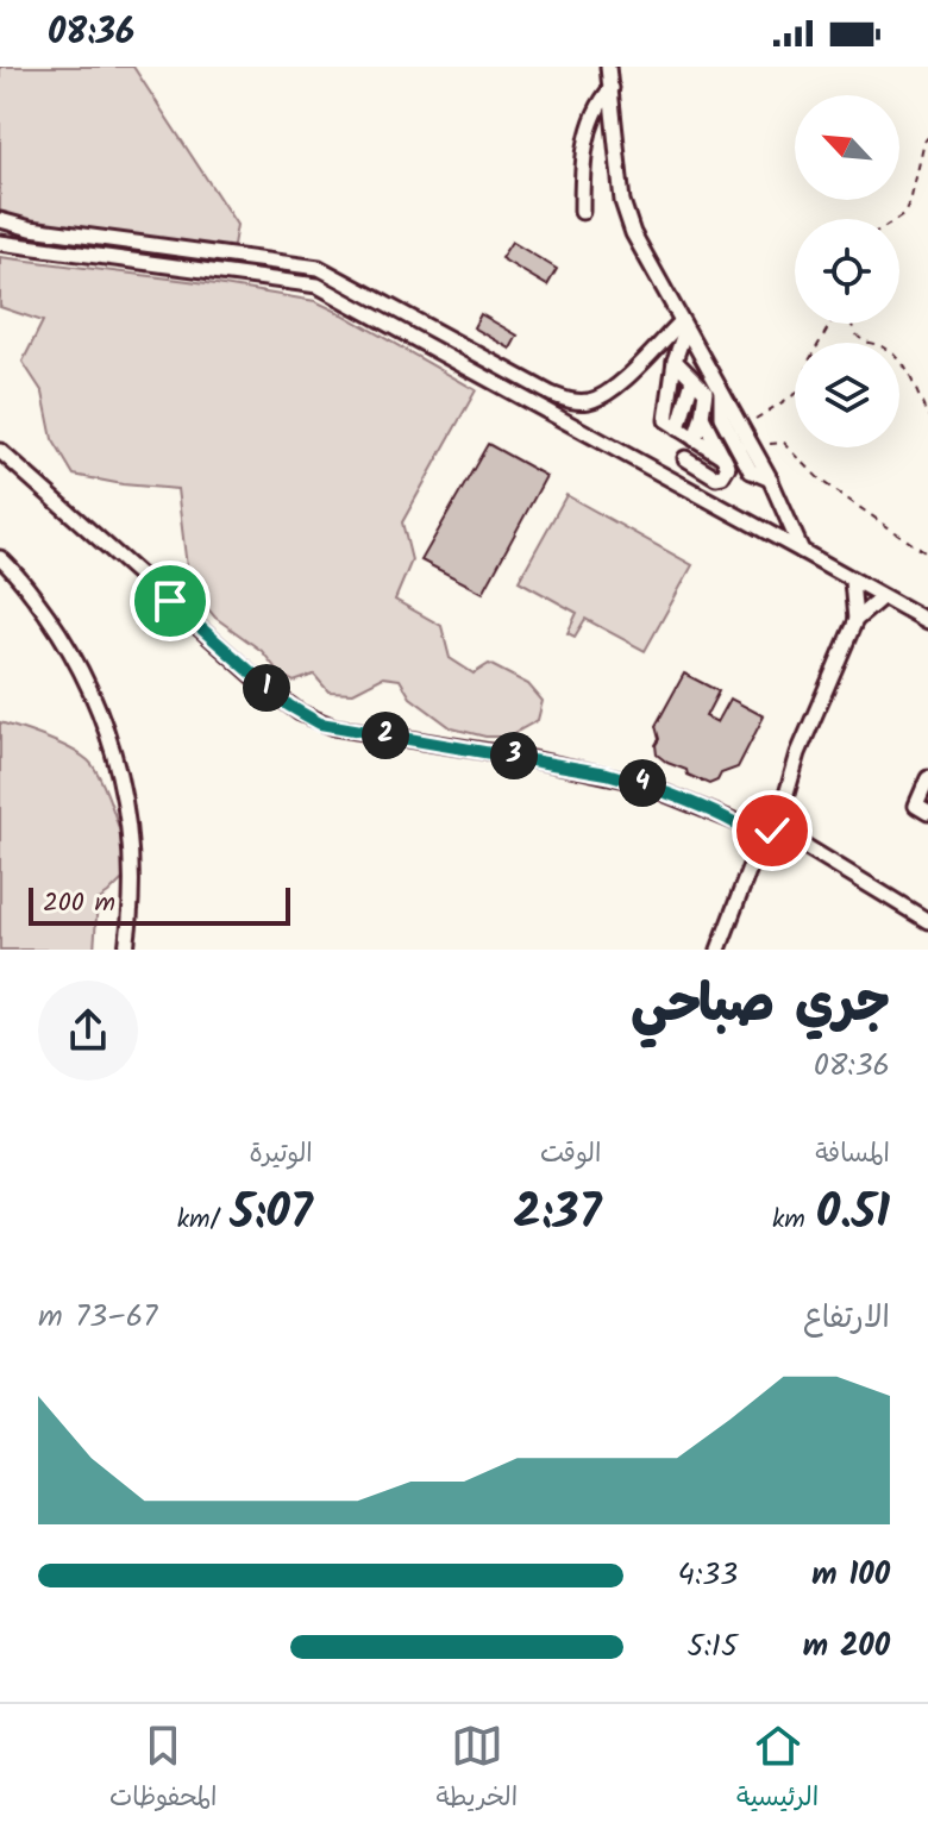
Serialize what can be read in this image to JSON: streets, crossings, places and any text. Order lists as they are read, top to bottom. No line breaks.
{"scale_bar":"200 m","north":"top left","page":{"status":"08:36","pins":["1","2","3","4"],"scale":"200 m","heading":["جري صباحي","08:36"],"stats":[["المسافة","0.51 km"],["الوقت","2:37"],["الوتيرة","5:07 /km"]],"chart":["الارتفاع","67–73 m"],"list":[{"name":"100 m","note":"4:33"},{"name":"200 m","note":"5:15"}],"tabs":["الرئيسية","الخريطة","المحفوظات"]}}
